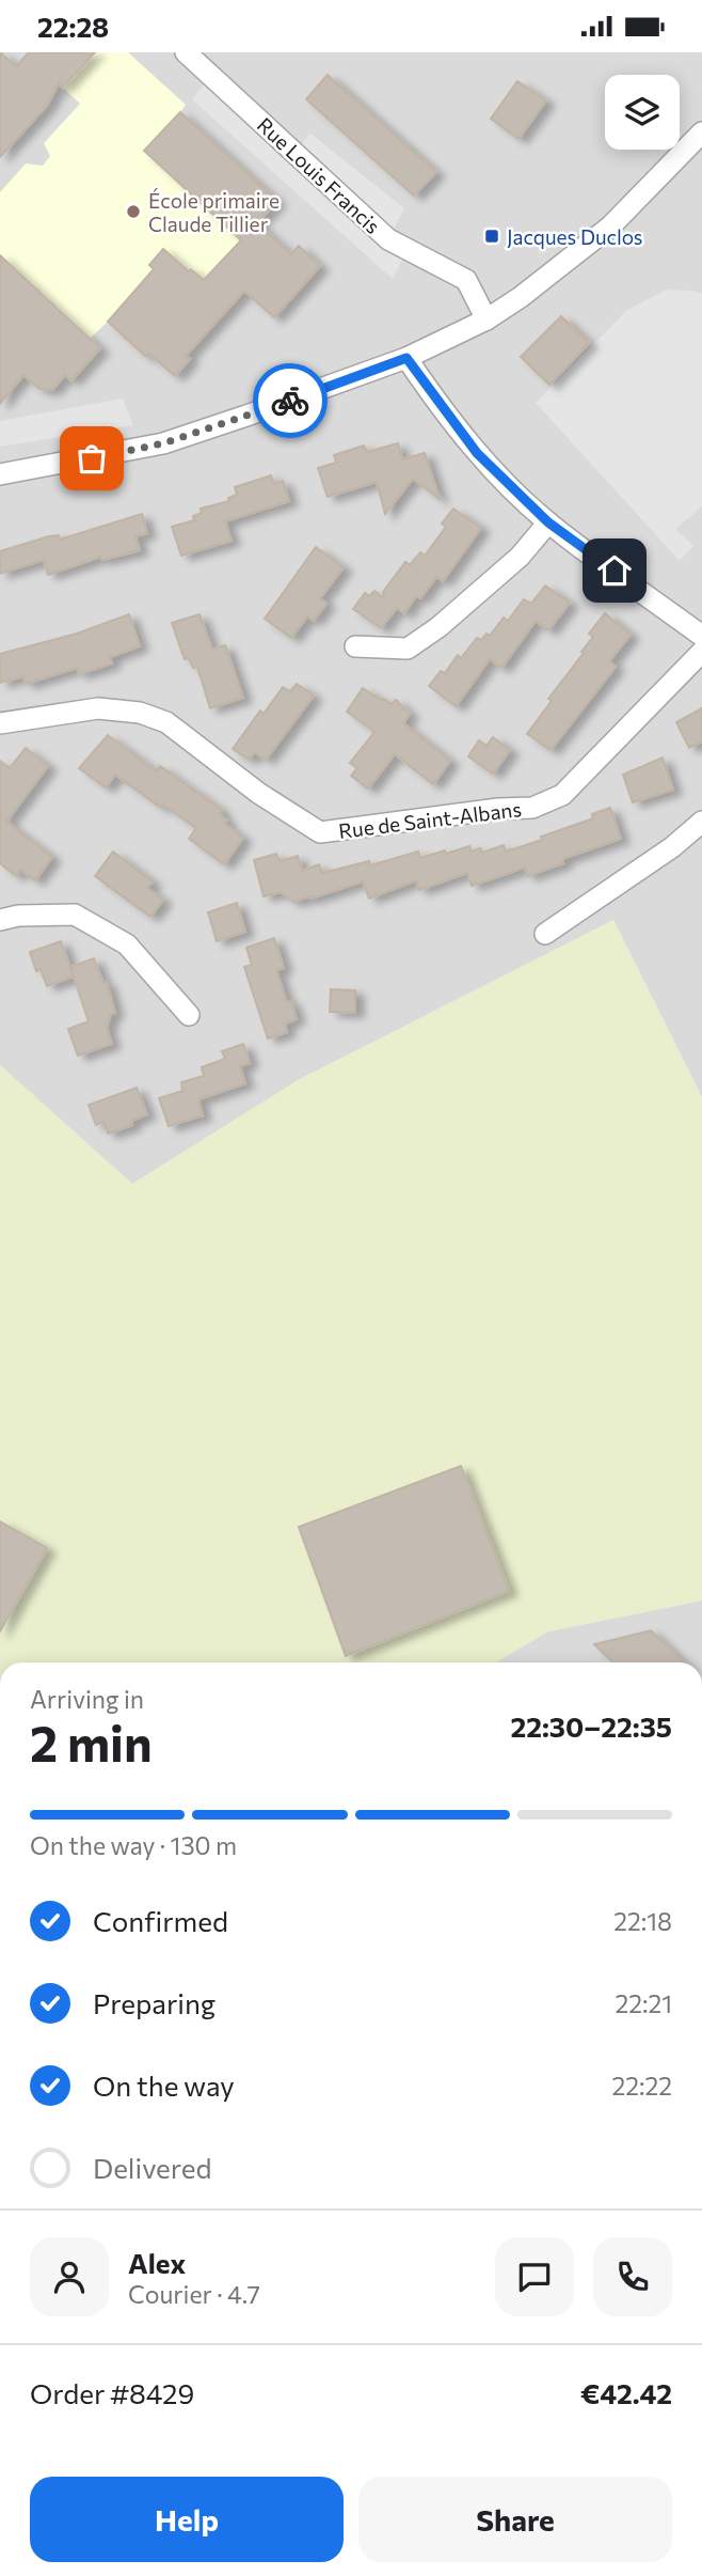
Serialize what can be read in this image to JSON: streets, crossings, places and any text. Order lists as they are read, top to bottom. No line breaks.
{"streets":{"street":["Rue Louis Francis","Rue de Saint-Albans"]},"places":{"other":["École primaire Claude Tillier"],"transit":["Jacques Duclos"]},"page":{"status":"22:28","heading":["2 min","Arriving in","22:30–22:35"],"panel":["Alex","Courier · 4.7","Order #8429","€42.42"],"bar":"On the way · 130 m","list":[["Confirmed","22:18"],["Preparing","22:21"],["On the way","22:22"],"Delivered"],"buttons":["Help","Share"]}}
